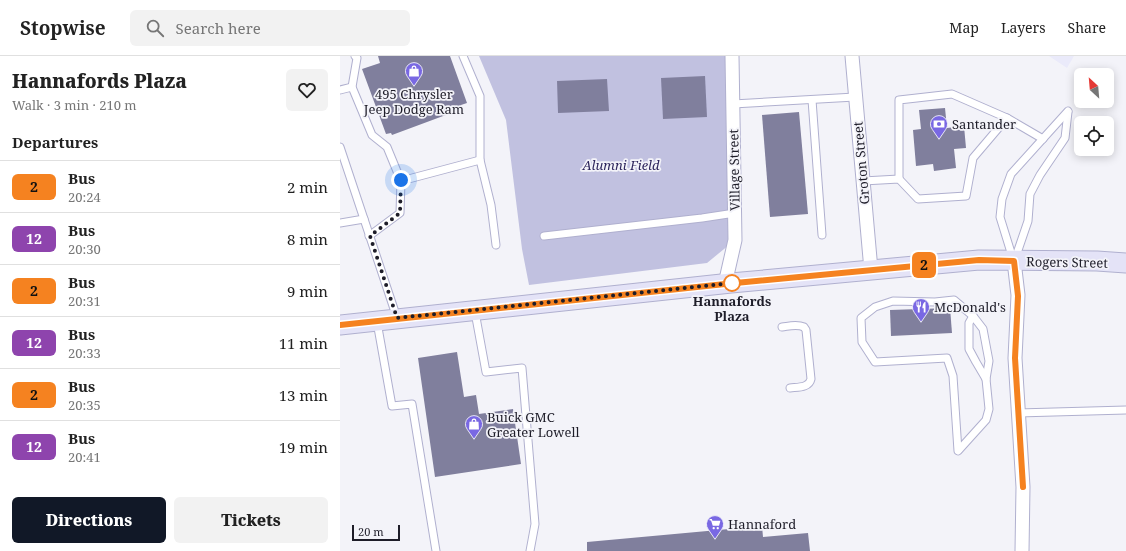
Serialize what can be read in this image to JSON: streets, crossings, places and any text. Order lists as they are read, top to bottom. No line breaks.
{"streets":{"main road":["Rogers Street"],"street":["Groton Street","Village Street"]},"crossings":[["Groton Street","Rogers Street"],["Village Street","Rogers Street"]],"parks":["Alumni Field"],"places":{"shop":["495 Chrysler Jeep Dodge Ram","Buick GMC Greater Lowell"],"bank":["Santander"],"other":["Hannafords Plaza"],"restaurant":["McDonald's"],"supermarket":["Hannaford"]},"lines":["bus line 2"],"scale_bar":"20 m","north":"top left","page":{"header":"Stopwise","search":"Search here","nav":["Map","Layers","Share"],"heading":[["Hannafords Plaza","Walk · 3 min · 210 m"],"Departures"],"on_map":"2","list":[{"mark":"2","name":"Bus","note":"20:24","value":"2 min"},{"mark":"12","name":"Bus","note":"20:30","value":"8 min"},{"mark":"2","name":"Bus","note":"20:31","value":"9 min"},{"mark":"12","name":"Bus","note":"20:33","value":"11 min"},{"mark":"2","name":"Bus","note":"20:35","value":"13 min"},{"mark":"12","name":"Bus","note":"20:41","value":"19 min"}],"buttons":["Directions","Tickets"],"scale":"20 m"}}
